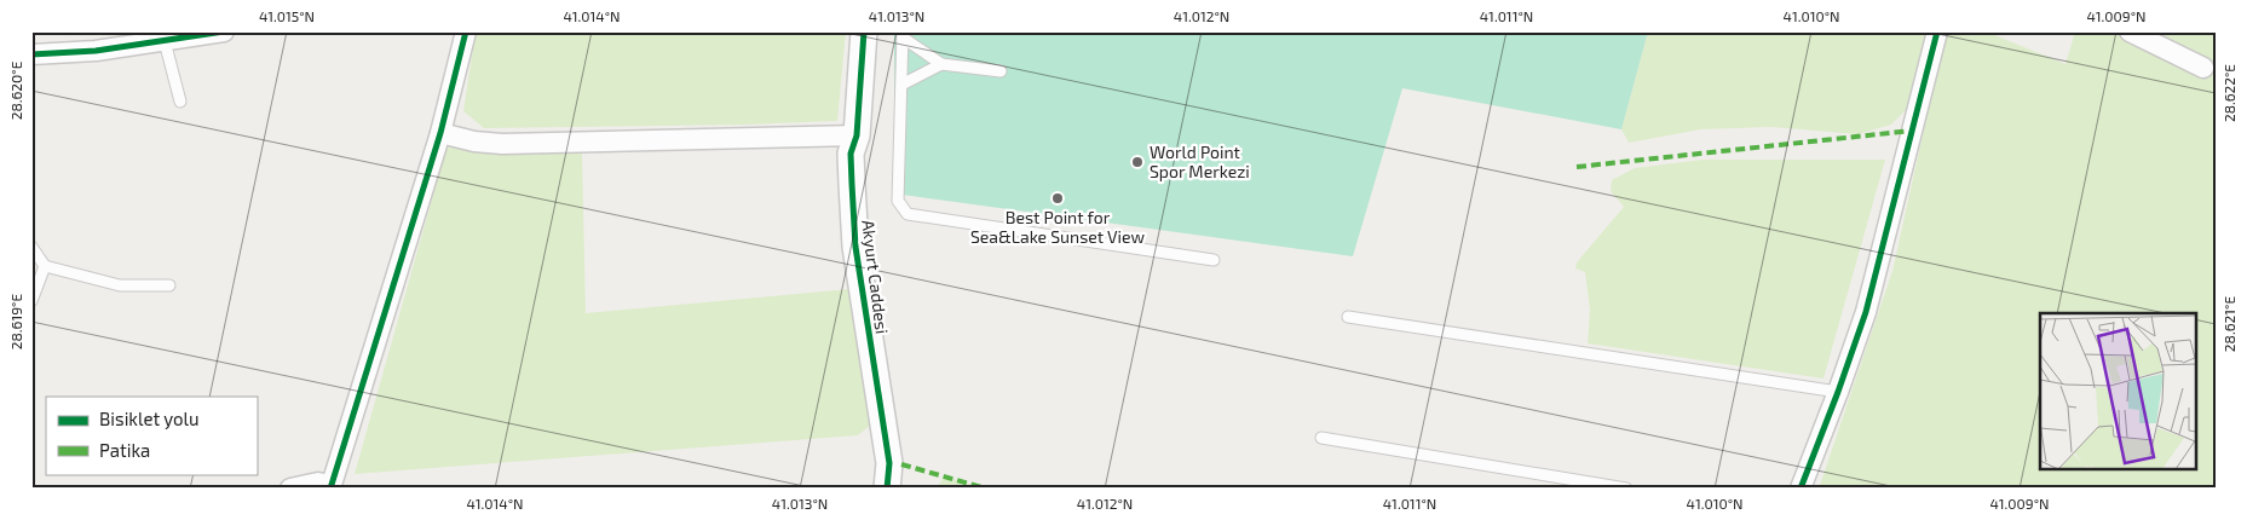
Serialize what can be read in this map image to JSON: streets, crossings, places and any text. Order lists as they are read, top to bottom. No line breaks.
{"streets":{"street":["Akyurt Caddesi"]},"places":["World Point Spor Merkezi","Best Point for Sea&Lake Sunset View"],"legend":["Bisiklet yolu","Patika"],"coordinates":["41.015°N","41.014°N","41.013°N","41.012°N","41.011°N","41.010°N","41.009°N","28.620°E","28.622°E","28.619°E","28.621°E"]}
